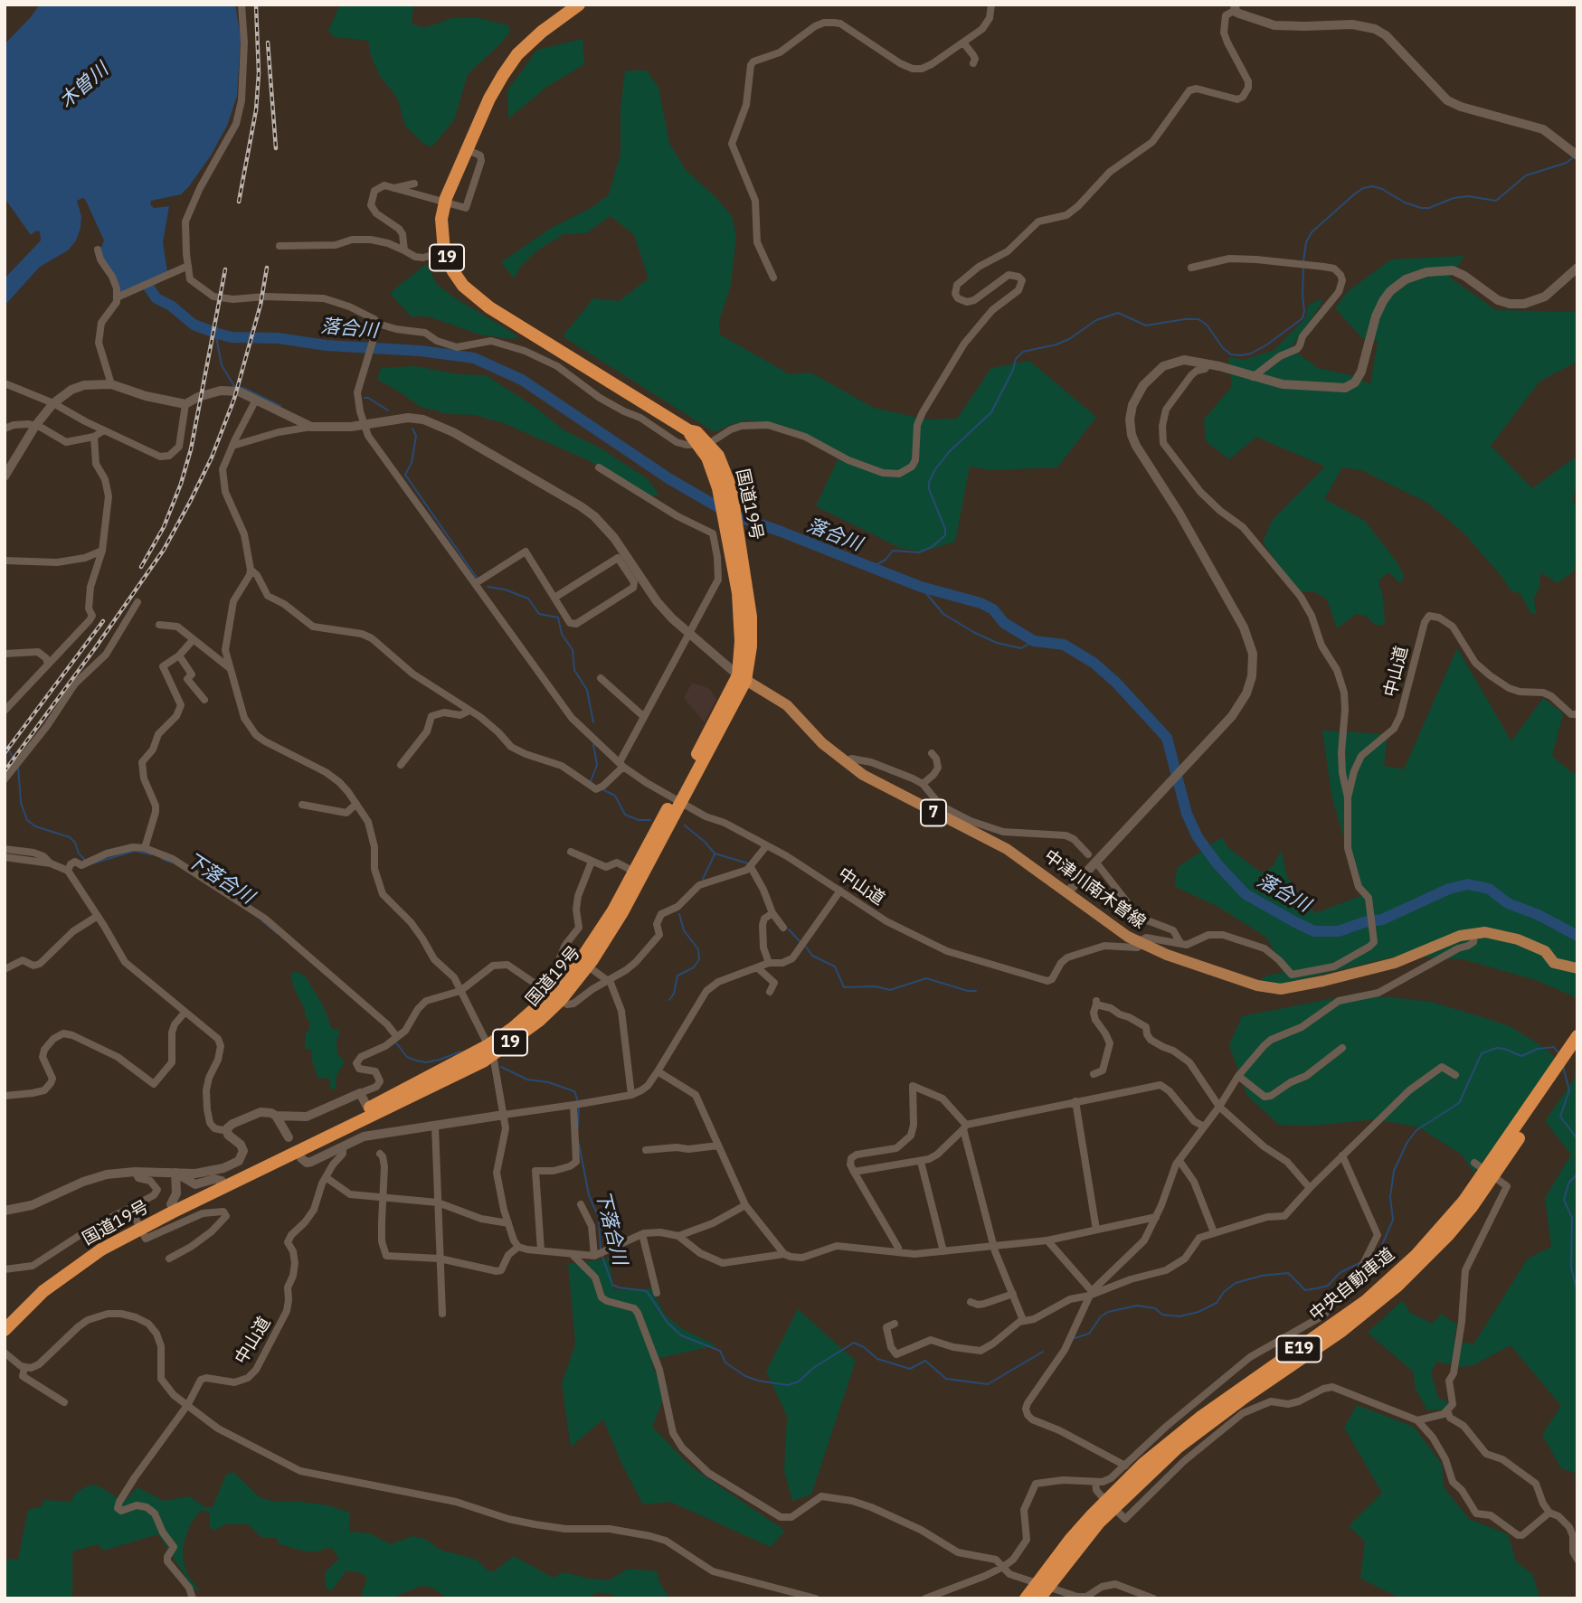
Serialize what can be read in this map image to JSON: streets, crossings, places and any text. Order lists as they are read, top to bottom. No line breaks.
{"streets":{"highway":["19","国道19号","中央自動車道","E19"],"main road":["7","中津川南木曽線"],"street":["中山道"]},"crossings":[["国道19号","中山道"],["国道19号","中津川南木曽線"],["中山道","中津川南木曽線"]],"water":["木曽川","落合川","下落合川"]}
